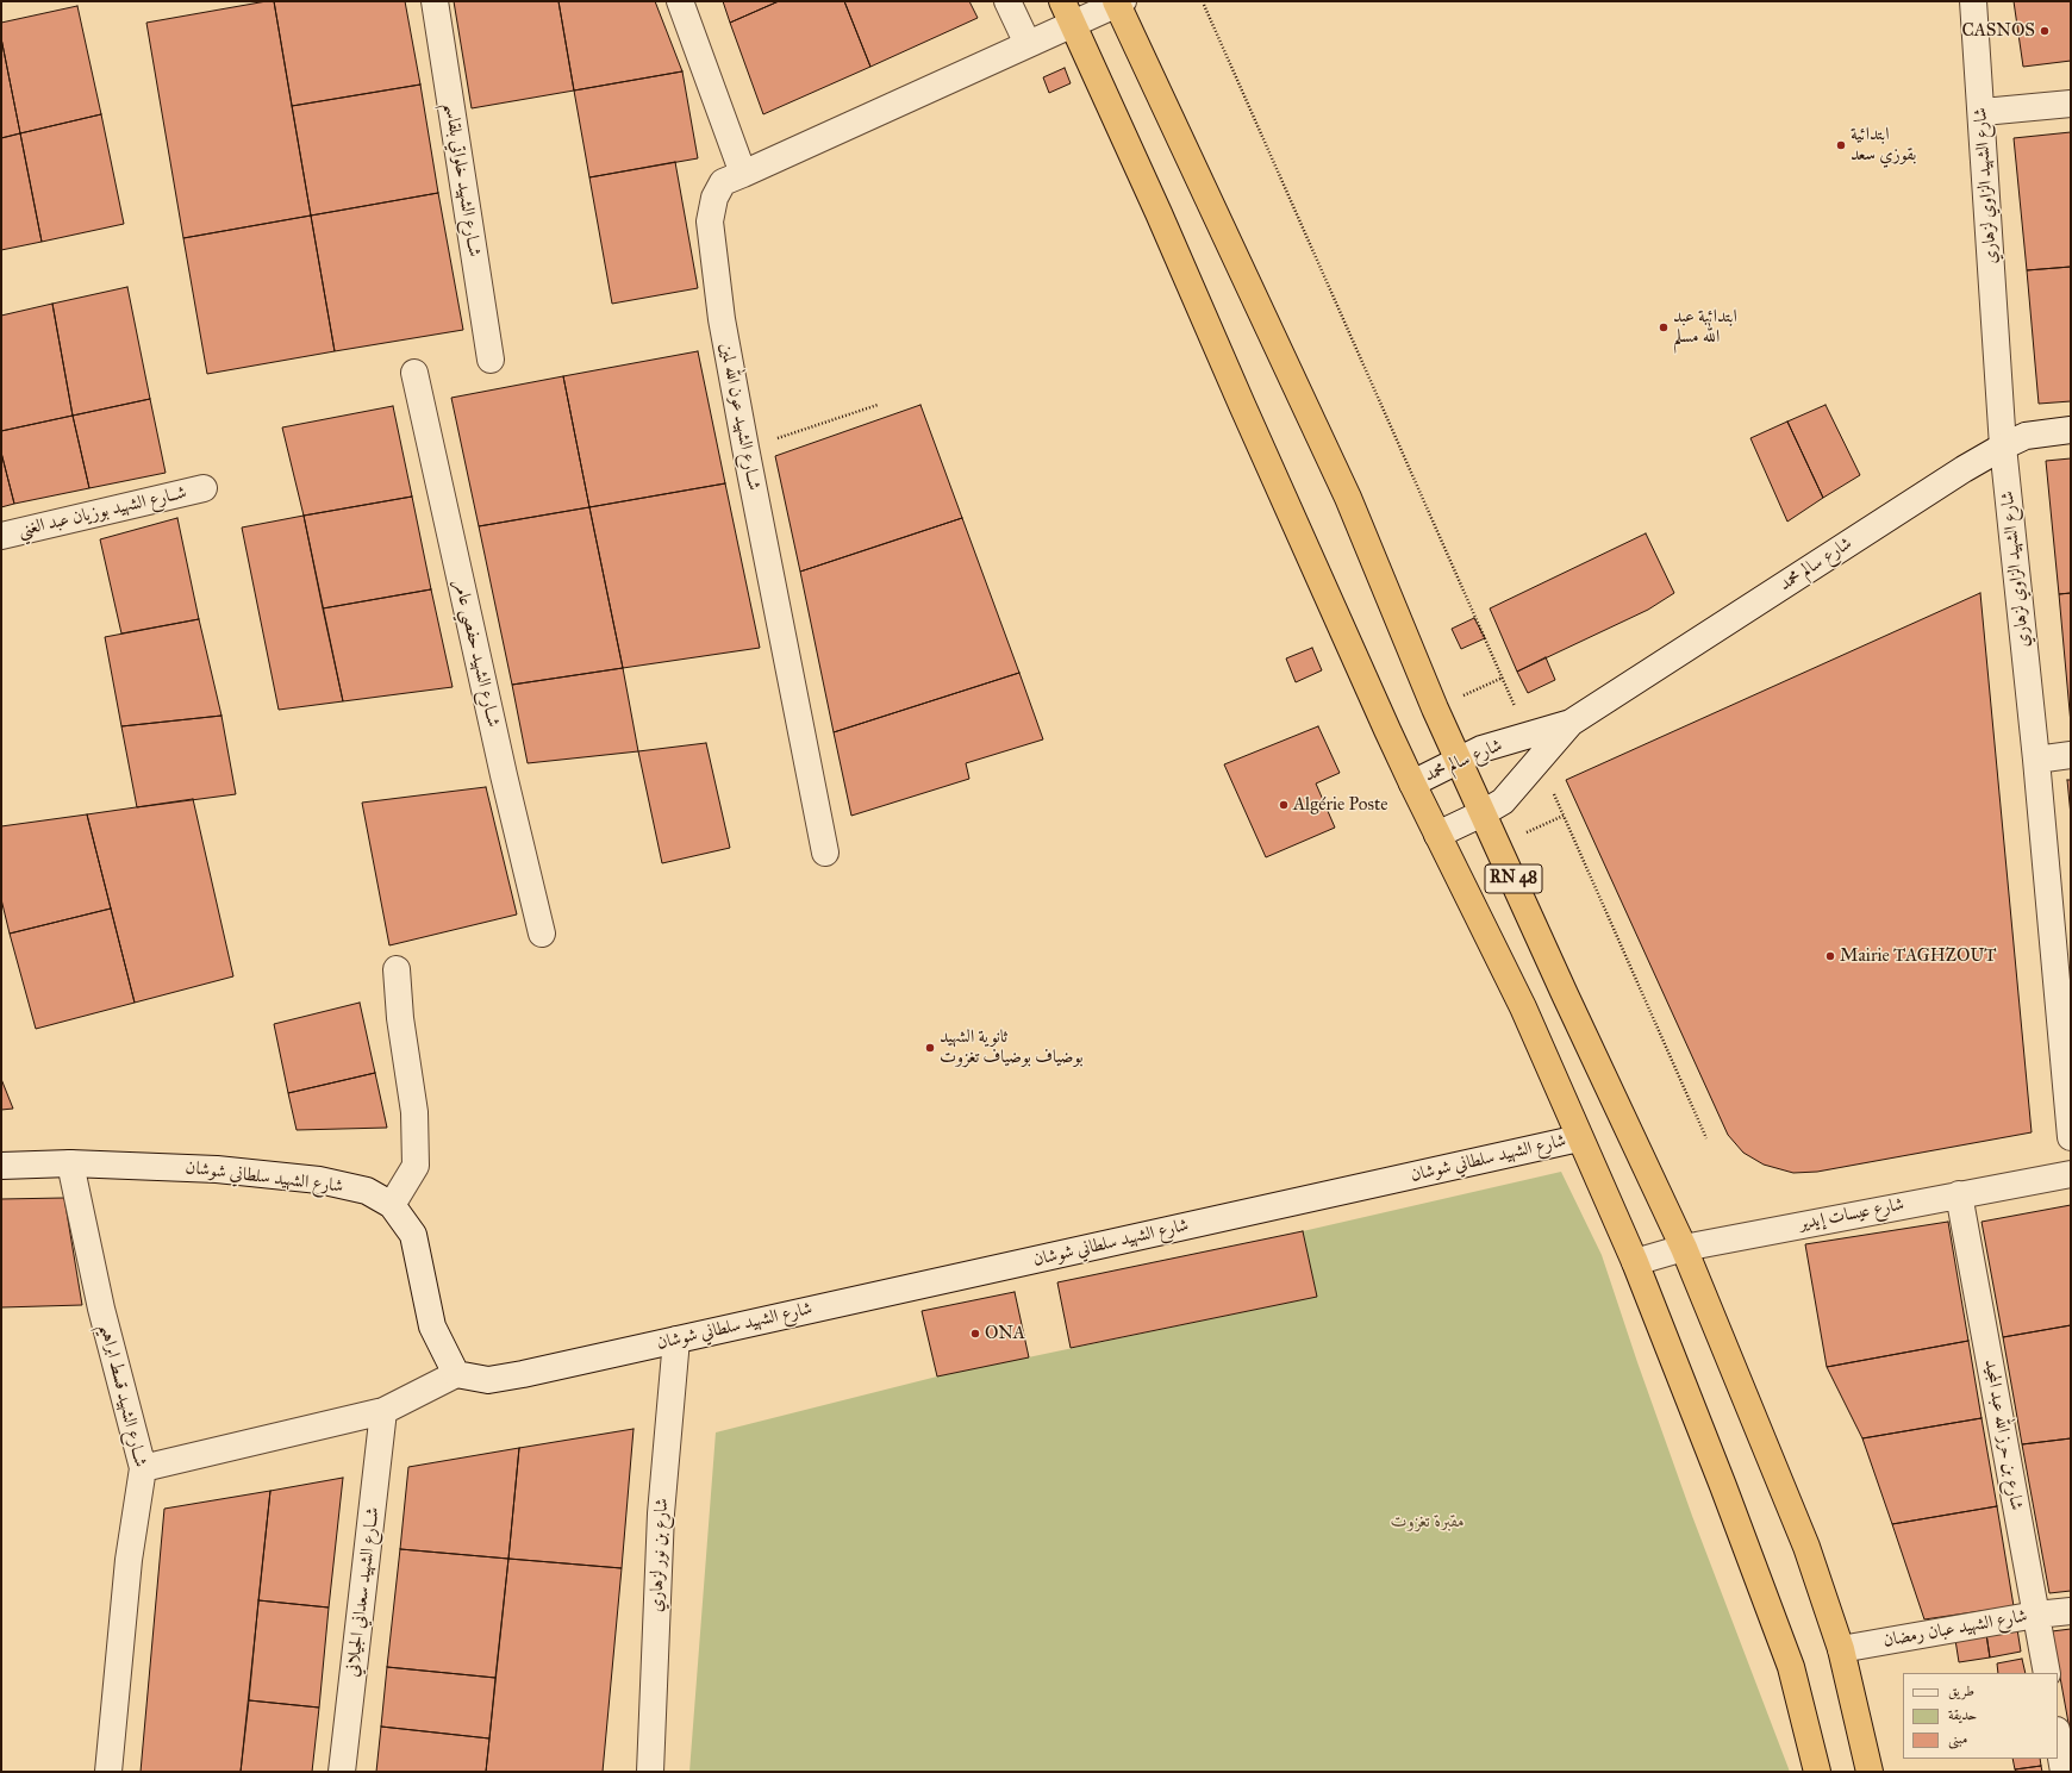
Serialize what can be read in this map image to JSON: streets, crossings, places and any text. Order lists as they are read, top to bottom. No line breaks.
{"streets":{"highway":["RN 48"],"street":["شــارع الشهيد خلواتي بلقاسم","شارع الشهيد الزاوي لزهاري","شــارع الشهيد عون الله لمين","شــارع الشهيد بوزيان عبد الغني","شارع سالم محمد","شــارع الشهيد حفصي عامر","شارع الشهيد سلطاني شوشان","شارع عيسات إيدير","شــارع الشهيد قسط ابراهيم","شارع بن حرز الله عبد المجيد","شارع بن نور لزهاري","شــارع الشهيد سعداني الجيلاني","شارع الشهيد عبان رمضان"]},"crossings":[["شارع الشهيد الزاوي لزهاري","شارع سالم محمد"],["شــارع الشهيد عون الله لمين","RN 48"],["شارع سالم محمد","RN 48"],["RN 48","شارع الشهيد سلطاني شوشان"],["RN 48","شارع عيسات إيدير"],["RN 48","شارع الشهيد عبان رمضان"],["شارع الشهيد سلطاني شوشان","شــارع الشهيد قسط ابراهيم"],["شارع الشهيد سلطاني شوشان","شارع بن نور لزهاري"],["شارع عيسات إيدير","شارع بن حرز الله عبد المجيد"],["شارع بن حرز الله عبد المجيد","شارع الشهيد عبان رمضان"]],"parks":["مقبرة تغزوت"],"places":["CASNOS","ابتدائية بقوزي سعد","ابتدائية عبد الله مسلم","Algérie Poste","Mairie TAGHZOUT","ثانوية الشهيد بوضياف بوضياف تغزوت","ONA"],"legend":["طريق","حديقة","مبنى"]}
